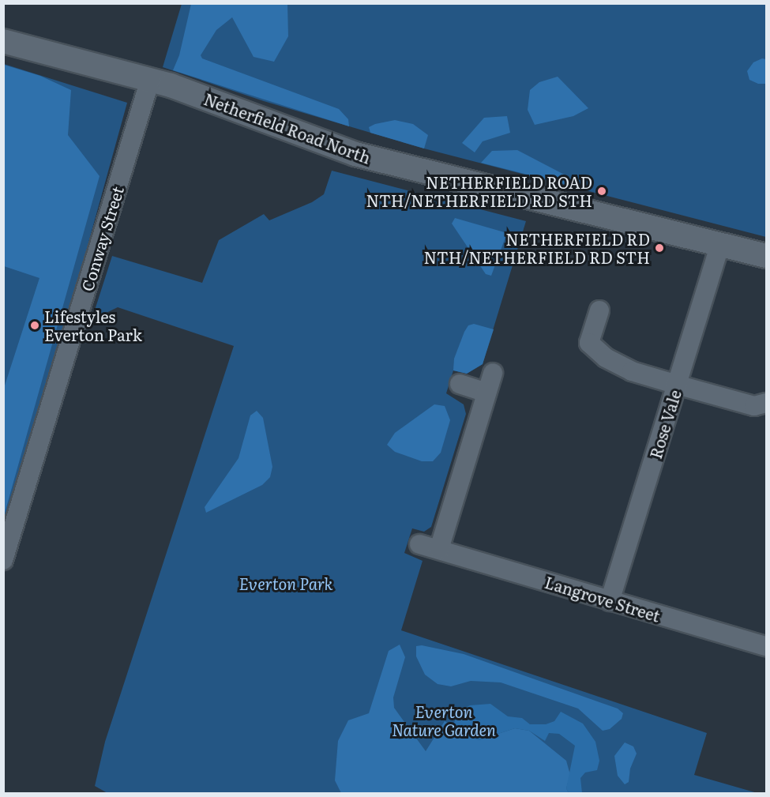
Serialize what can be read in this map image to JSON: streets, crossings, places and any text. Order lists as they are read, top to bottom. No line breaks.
{"streets":{"street":["Netherfield Road North","Conway Street","Rose Vale","Langrove Street"]},"crossings":[["Netherfield Road North","Conway Street"],["Netherfield Road North","Rose Vale"],["Rose Vale","Langrove Street"]],"parks":["Everton Park","Everton Nature Garden"],"places":["NETHERFIELD ROAD NTH/NETHERFIELD RD STH","NETHERFIELD RD NTH/NETHERFIELD RD STH","Lifestyles Everton Park"]}
